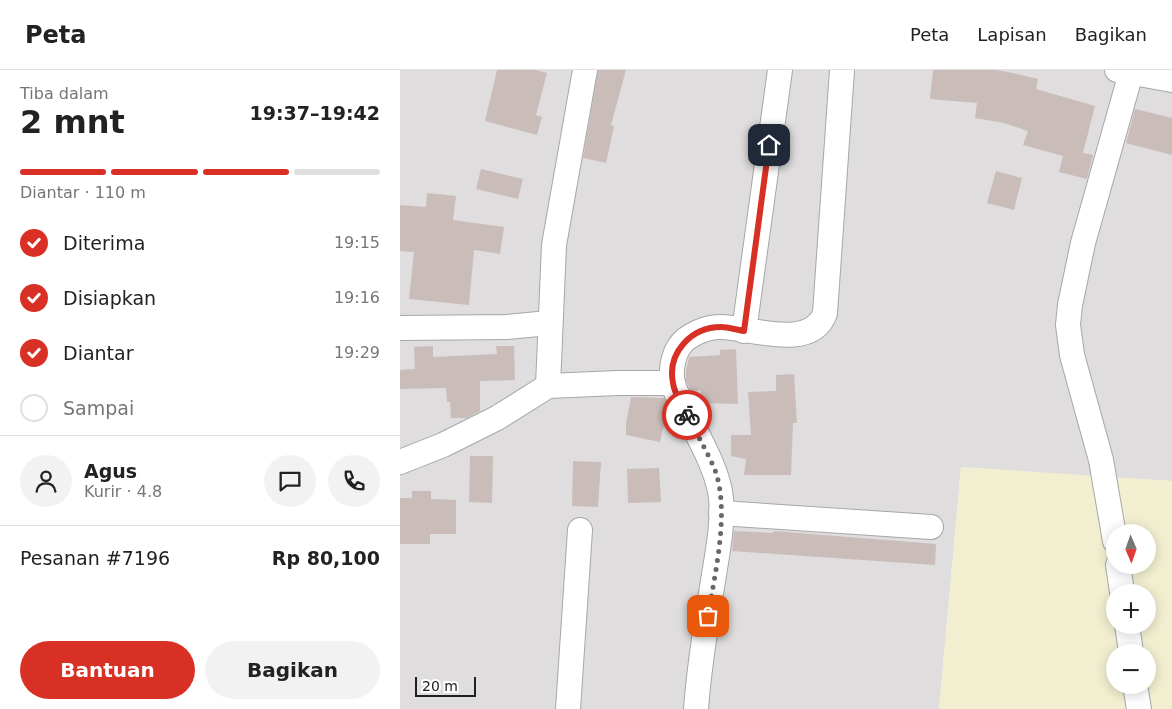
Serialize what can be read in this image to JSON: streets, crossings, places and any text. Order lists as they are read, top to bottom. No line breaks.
{"scale_bar":"20 m","north":"bottom","page":{"header":"Peta","nav":["Peta","Lapisan","Bagikan"],"heading":["2 mnt","Tiba dalam","19:37–19:42"],"panel":["Agus","Kurir · 4.8","Pesanan #7196","Rp 80,100"],"bar":"Diantar · 110 m","list":[["Diterima","19:15"],["Disiapkan","19:16"],["Diantar","19:29"],"Sampai"],"map_buttons":["+","−"],"buttons":["Bantuan","Bagikan"],"scale":"20 m"}}
